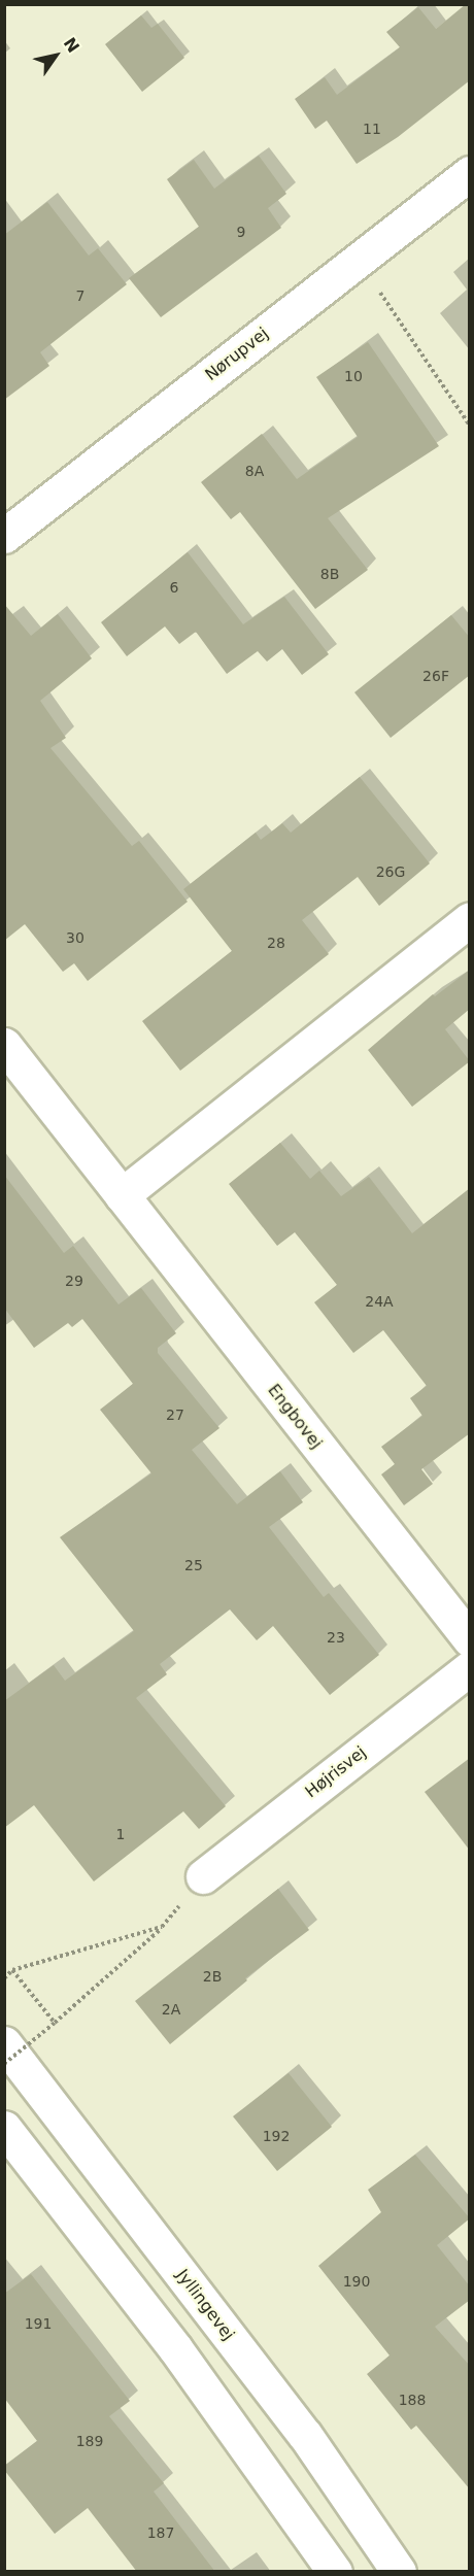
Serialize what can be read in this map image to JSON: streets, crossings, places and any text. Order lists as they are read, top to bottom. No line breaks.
{"streets":{"street":["Nørupvej","Engbovej","Højrisvej","Jyllingevej"]},"house_numbers":["11","9","7","10","8A","8B","6","26F","26G","30","28","29","24A","27","25","23","1","2B","2A","192","190","191","188","189","187"],"north":"top right"}
